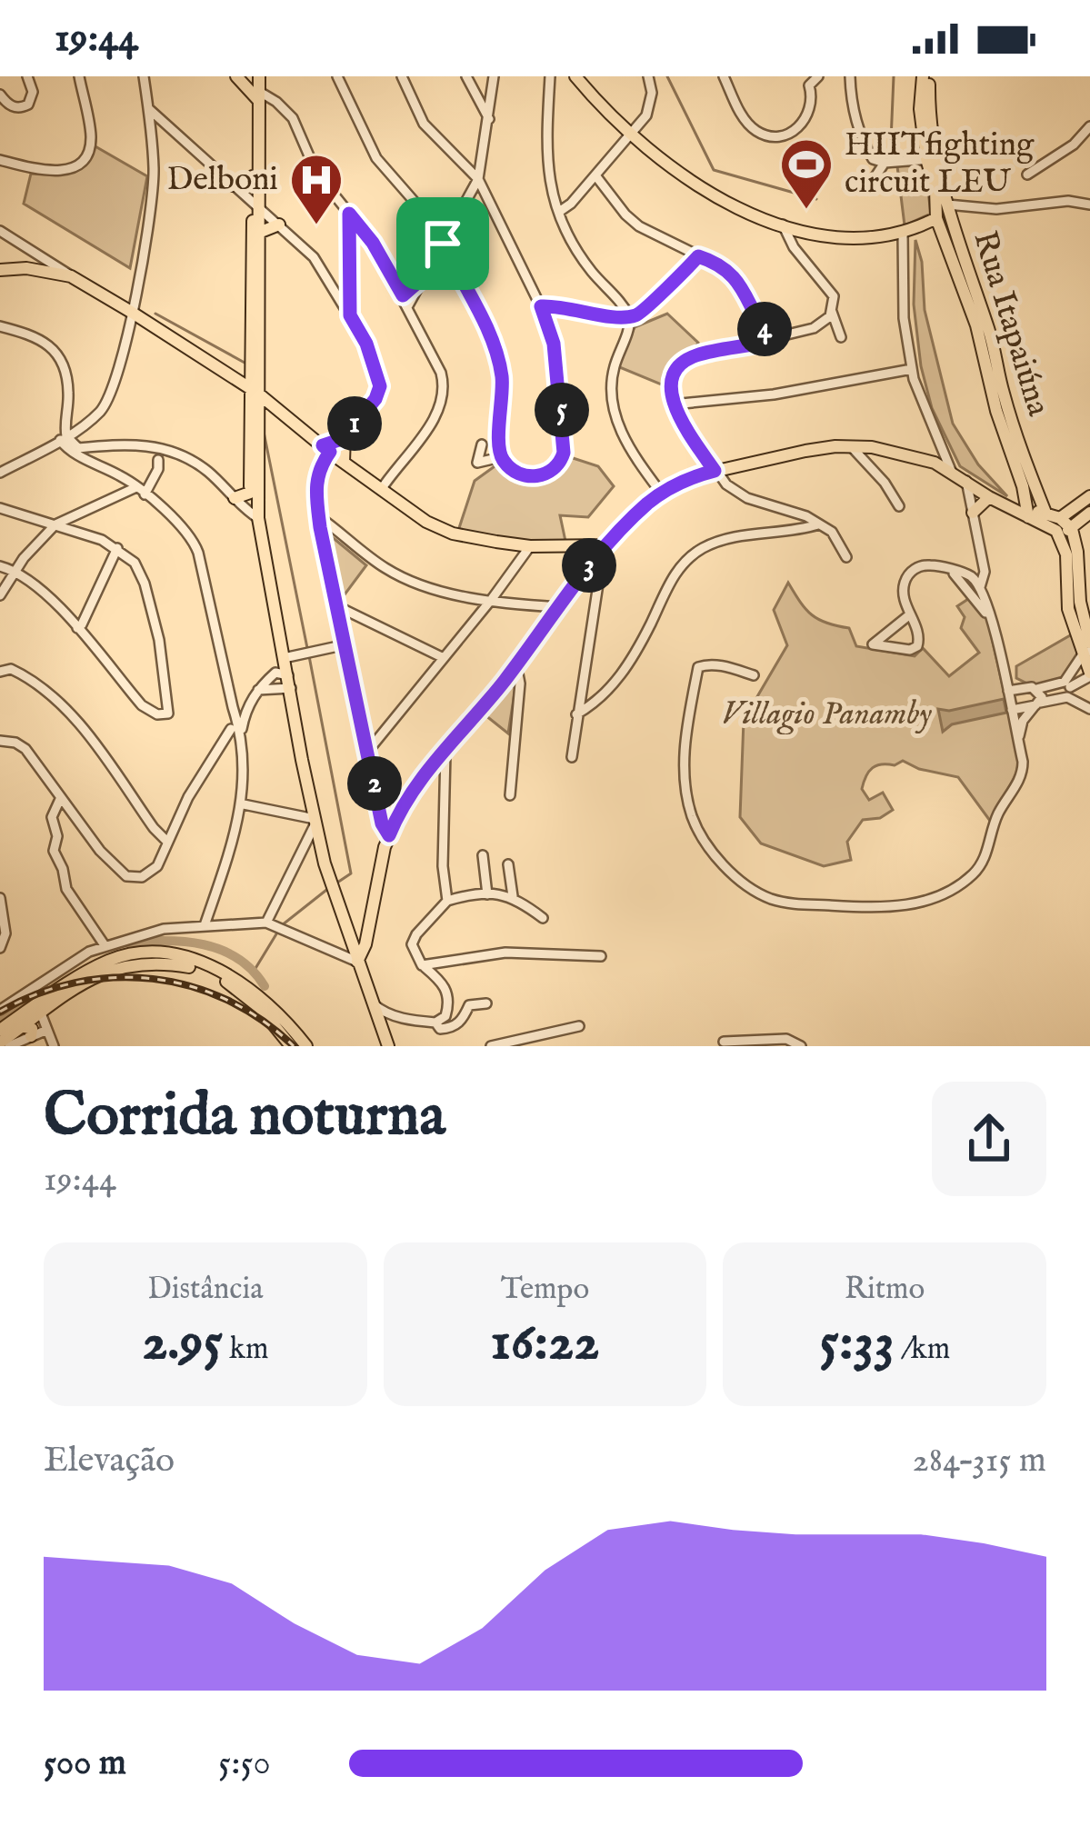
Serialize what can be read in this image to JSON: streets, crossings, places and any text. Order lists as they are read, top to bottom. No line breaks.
{"streets":{"main road":["Rua Itapaiúna"]},"parks":["Villagio Panamby"],"places":{"sports":["HIITfighting circuit LEU"],"hospital":["Delboni"]},"page":{"status":"19:44","pins":["4","5","1","3","2"],"heading":["Corrida noturna","19:44"],"stats":[["Distância","2.95 km"],["Tempo","16:22"],["Ritmo","5:33 /km"]],"chart":["Elevação","284–315 m"],"list":[{"name":"500 m","note":"5:50"}]}}
